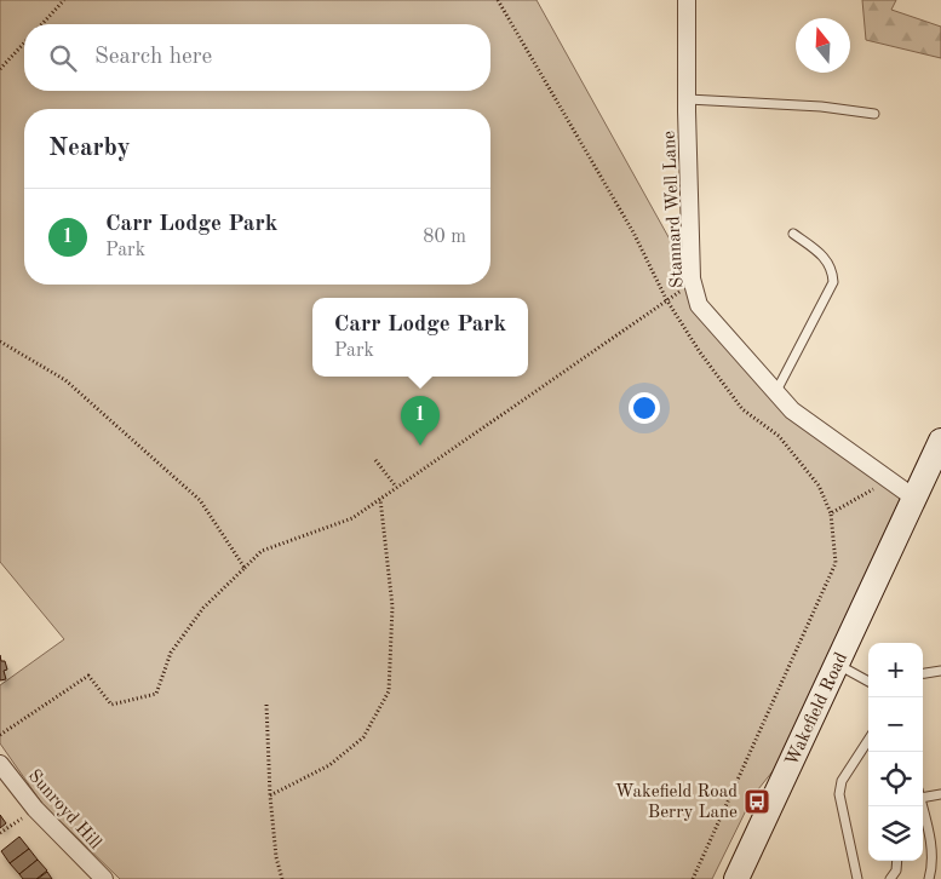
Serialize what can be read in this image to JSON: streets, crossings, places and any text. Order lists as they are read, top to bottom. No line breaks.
{"streets":{"main road":["Wakefield Road"],"street":["Stannard Well Lane","Sunroyd Hill"]},"crossings":[["Stannard Well Lane","Wakefield Road"]],"places":{"bus stop":["Wakefield Road Berry Lane"]},"north":"top","page":{"search":"Search here","heading":"Nearby","list":[{"mark":"1","name":"Carr Lodge Park","note":"Park","value":"80 m"}],"popup":["Carr Lodge Park","Park"],"pins":"1","map_buttons":["+","−"]}}
